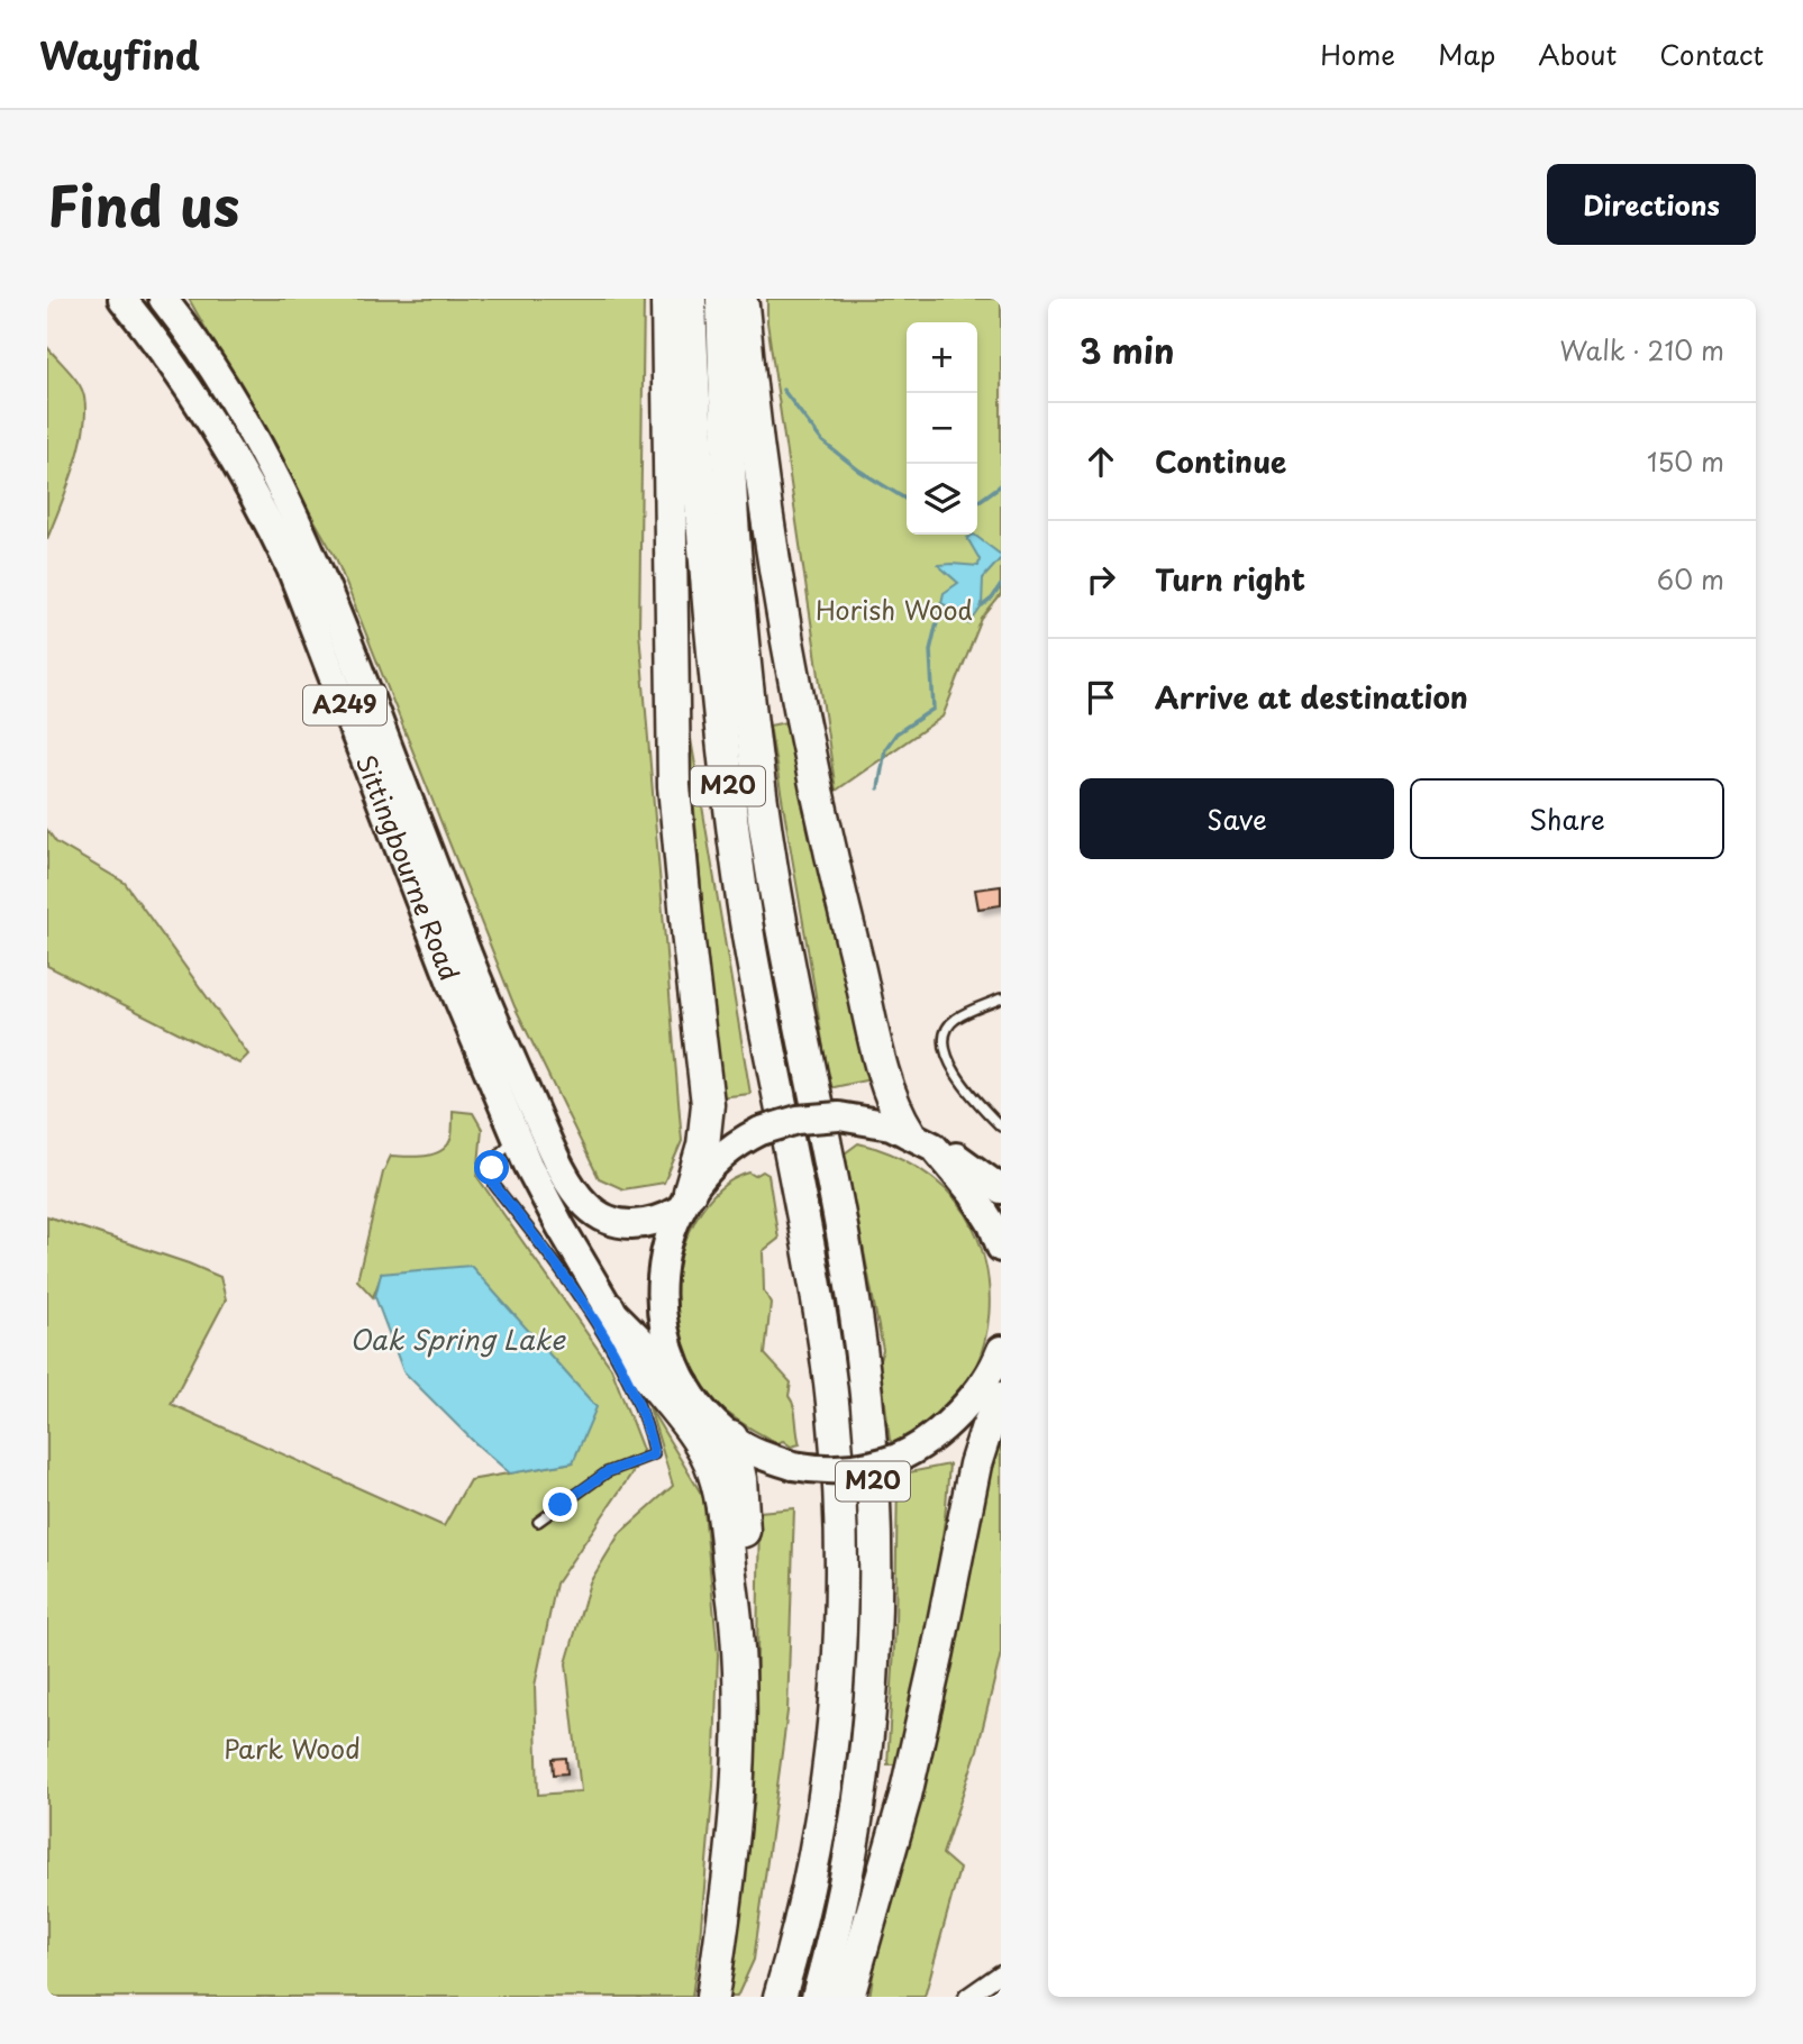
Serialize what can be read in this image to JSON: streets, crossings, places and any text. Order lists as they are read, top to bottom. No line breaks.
{"streets":{"highway":["A249","M20","Sittingbourne Road"]},"crossings":[["M20","Sittingbourne Road"]],"water":["Oak Spring Lake"],"parks":["Horish Wood","Park Wood"],"page":{"header":"Wayfind","nav":["Home","Map","About","Contact"],"title":"Find us","buttons":["Directions",["Save","Share"]],"heading":["3 min","Walk · 210 m"],"map_buttons":["+","−"],"list":[["Continue","150 m"],["Turn right","60 m"],"Arrive at destination"]}}
